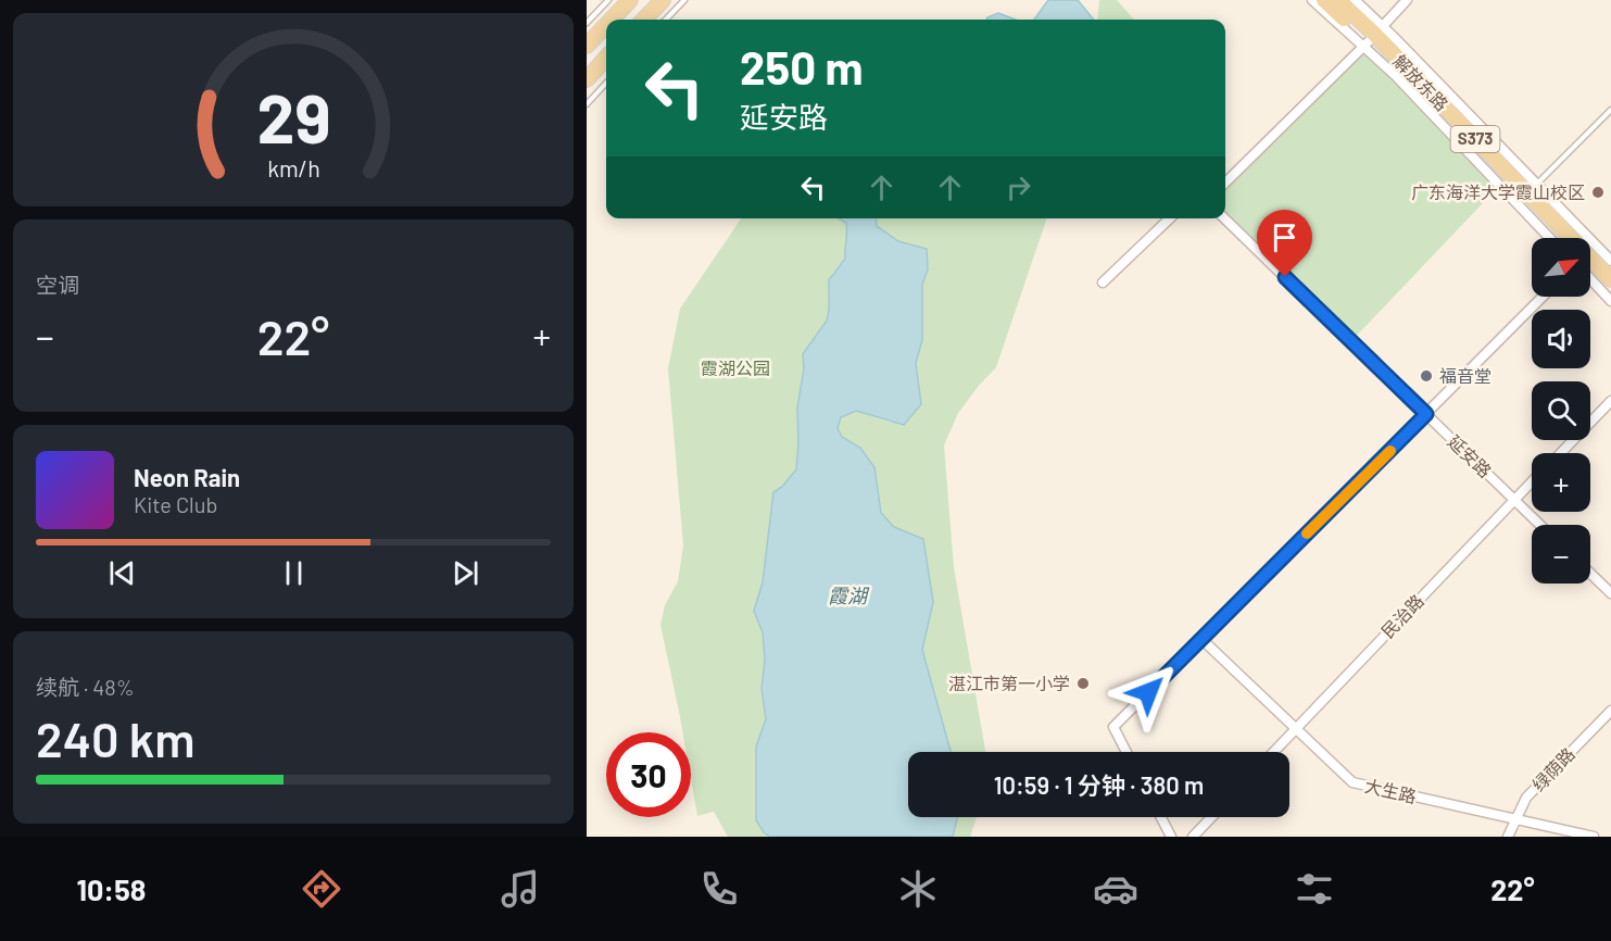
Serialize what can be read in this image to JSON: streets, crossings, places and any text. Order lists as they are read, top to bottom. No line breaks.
{"streets":{"main road":["解放东路","S373"],"street":["延安路","民治路","绿荫路","大生路"]},"crossings":[["延安路","民治路"],["民治路","大生路"],["绿荫路","大生路"]],"water":["霞湖"],"parks":["霞湖公园"],"places":["广东海洋大学霞山校区","福音堂","湛江市第一小学"],"north":"top right","page":{"turn":["250 m","延安路"],"tile":["空调",["续航 · 48%","240 km"]],"map_buttons":["+","−"],"heat":["−","22°","+"],"song":["Neon Rain","Kite Club"],"limit":"30","trip":"10:59 · 1 分钟 · 380 m","tabs":["10:58","22°"],"gauge":["29","km/h"]}}
